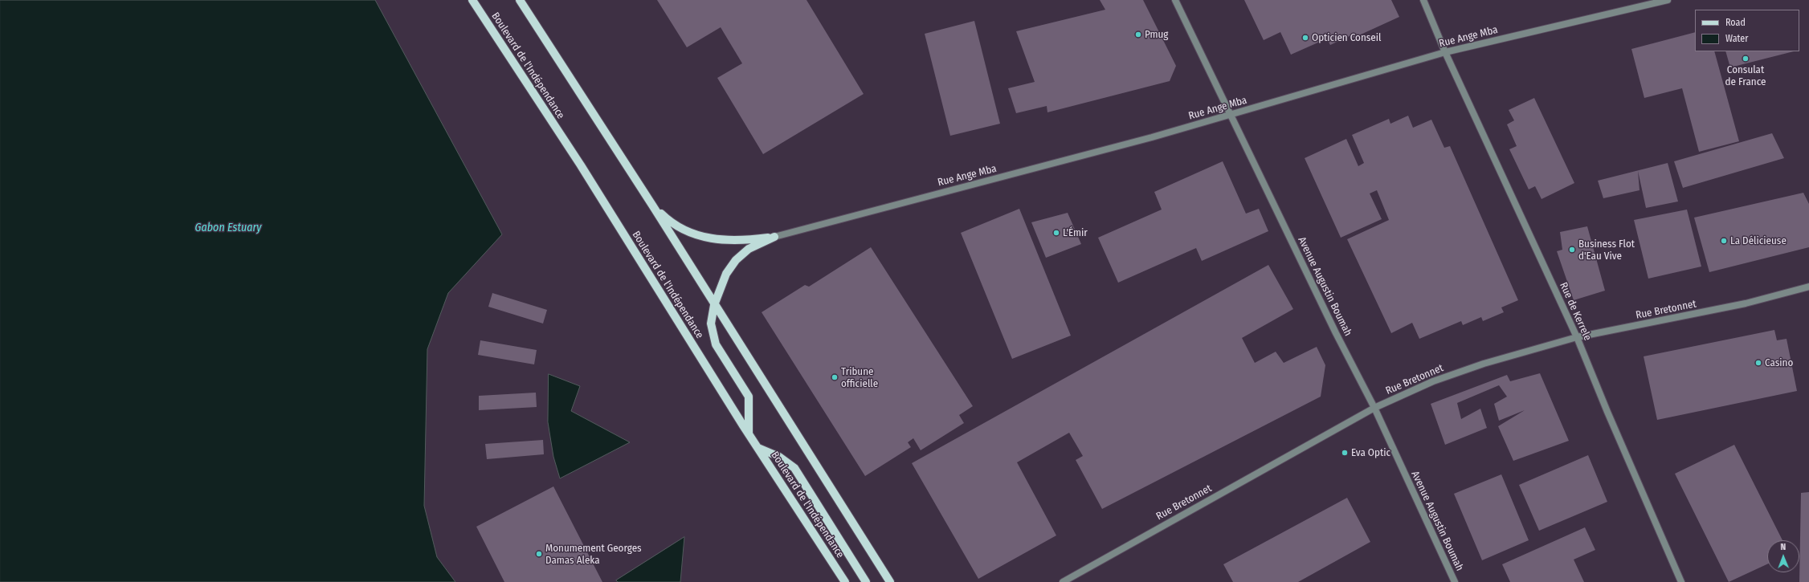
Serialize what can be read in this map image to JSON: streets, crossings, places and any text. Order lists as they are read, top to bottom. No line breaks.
{"streets":{"main road":["Boulevard de l'Indépendance"],"street":["Rue Ange Mba","Avenue Augustin Boumah","Rue Bretonnet","Rue de Kerrele"]},"crossings":[["Rue Ange Mba","Avenue Augustin Boumah"],["Rue Ange Mba","Rue de Kerrele"],["Avenue Augustin Boumah","Rue Bretonnet"],["Rue Bretonnet","Rue de Kerrele"]],"water":["Gabon Estuary"],"places":["Pmug","Opticien Conseil","Consulat de France","L'Émir","La Délicieuse","Business Flot d'Eau Vive","Casino","Tribune officielle","Eva Optic","Monumement Georges Damas Aleka"],"legend":["Road","Water"],"north":"top"}
